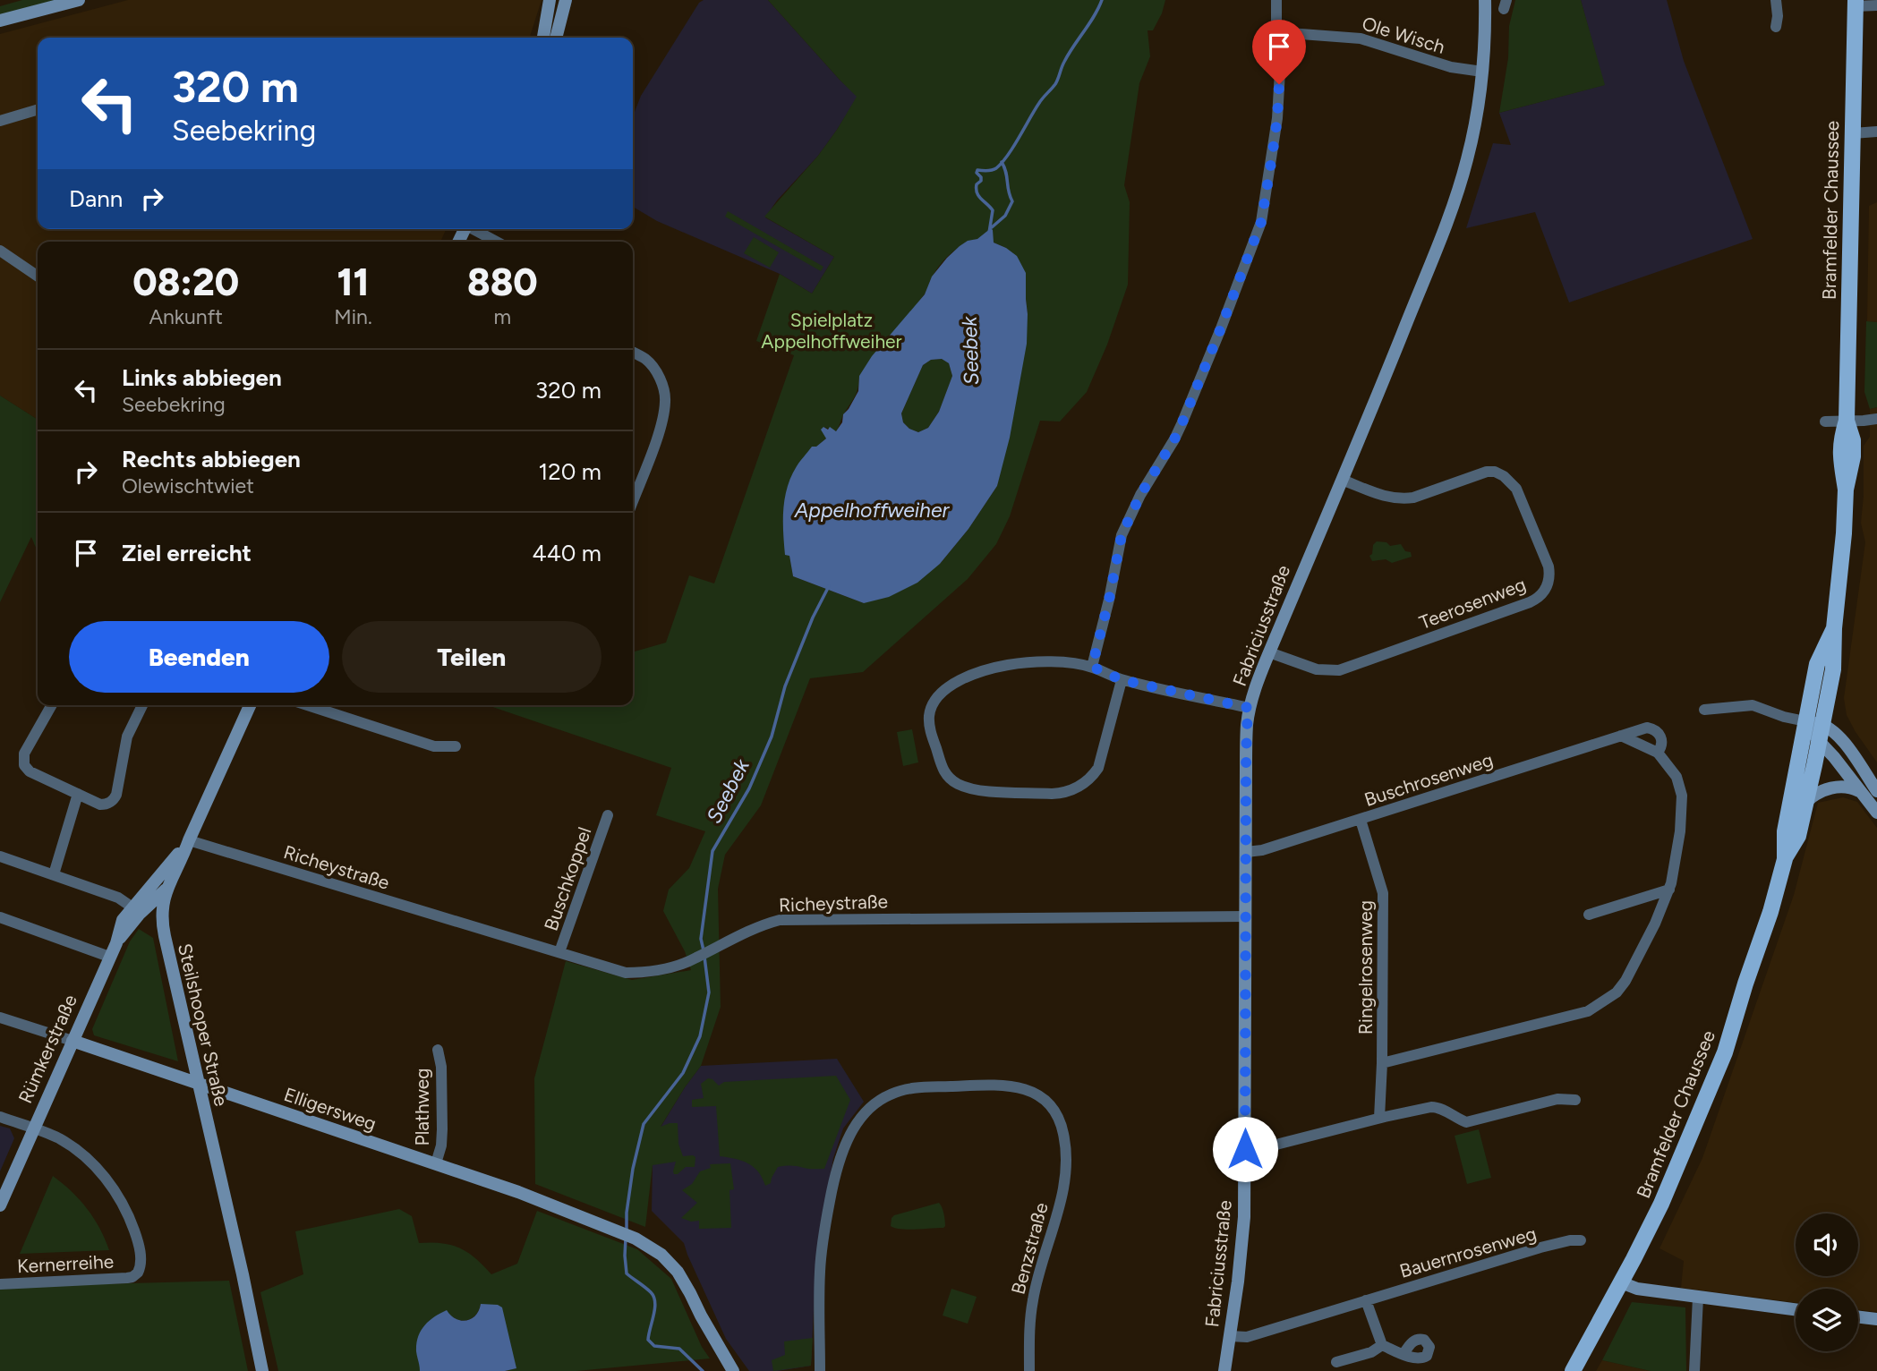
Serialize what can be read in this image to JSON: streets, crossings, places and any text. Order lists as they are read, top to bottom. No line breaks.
{"streets":{"main road":["Bramfelder Chaussee"],"street":["Ole Wisch","Teerosenweg","Fabriciusstraße","Buschrosenweg","Richeystraße","Buschkoppel","Ringelrosenweg","Steilshooper Straße","Rümkerstraße","Plathweg","Elligersweg","Benzstraße","Bauernrosenweg","Kernerreihe"]},"crossings":[["Ole Wisch","Fabriciusstraße"],["Teerosenweg","Fabriciusstraße"],["Fabriciusstraße","Buschrosenweg"],["Fabriciusstraße","Richeystraße"],["Fabriciusstraße","Bauernrosenweg"],["Buschrosenweg","Ringelrosenweg"],["Richeystraße","Buschkoppel"],["Richeystraße","Steilshooper Straße"],["Richeystraße","Rümkerstraße"],["Steilshooper Straße","Rümkerstraße"],["Steilshooper Straße","Elligersweg"],["Rümkerstraße","Elligersweg"],["Rümkerstraße","Kernerreihe"],["Plathweg","Elligersweg"]],"water":["Seebek","Appelhoffweiher"],"parks":["Spielplatz Appelhoffweiher"],"page":{"turn":["320 m","Seebekring"],"then":"Dann","eta":["08:20","Ankunft","11","Min.","880","m"],"list":[{"name":"Links abbiegen","note":"Seebekring","value":"320 m"},{"name":"Rechts abbiegen","note":"Olewischtwiet","value":"120 m"},{"name":"Ziel erreicht","value":"440 m"}],"buttons":["Beenden","Teilen"]}}
